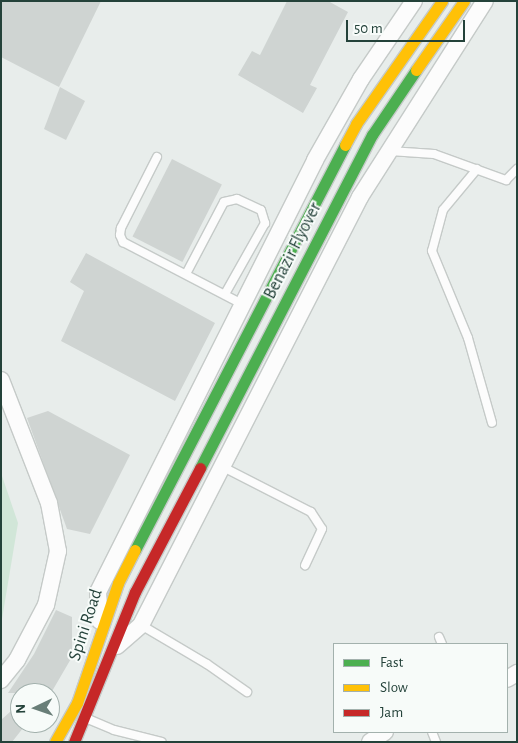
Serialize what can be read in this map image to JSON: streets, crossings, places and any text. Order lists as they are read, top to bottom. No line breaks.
{"streets":{"main road":["Benazir Flyover","Spini Road"]},"crossings":[["Benazir Flyover","Spini Road"]],"legend":["Fast","Slow","Jam"],"scale_bar":"50 m","north":"left"}
